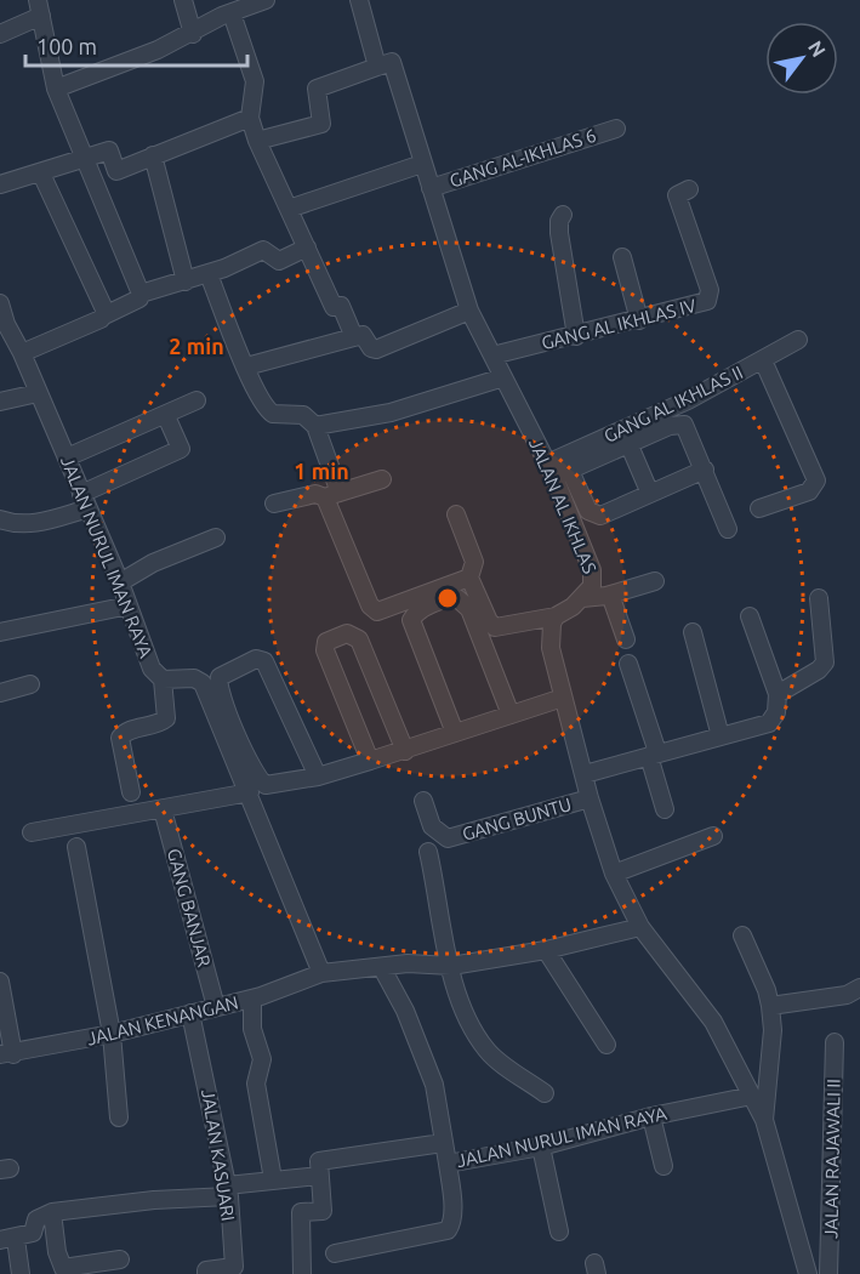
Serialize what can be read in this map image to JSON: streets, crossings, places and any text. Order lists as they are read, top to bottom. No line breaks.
{"streets":{"street":["GANG AL-IKHLAS 6","GANG AL IKHLAS IV","GANG AL IKHLAS II","JALAN AL IKHLAS","JALAN NURUL IMAN RAYA","GANG BUNTU","GANG BANJAR","JALAN KENANGAN","JALAN KASUARI","JALAN RAJAWALI II"]},"crossings":[["GANG AL-IKHLAS 6","JALAN AL IKHLAS"],["GANG AL IKHLAS IV","JALAN AL IKHLAS"],["GANG AL IKHLAS II","JALAN AL IKHLAS"],["JALAN NURUL IMAN RAYA","JALAN KENANGAN"],["GANG BANJAR","JALAN KENANGAN"],["JALAN KENANGAN","JALAN KASUARI"]],"scale_bar":"100 m","north":"top right","rings":["2 min","1 min"]}
